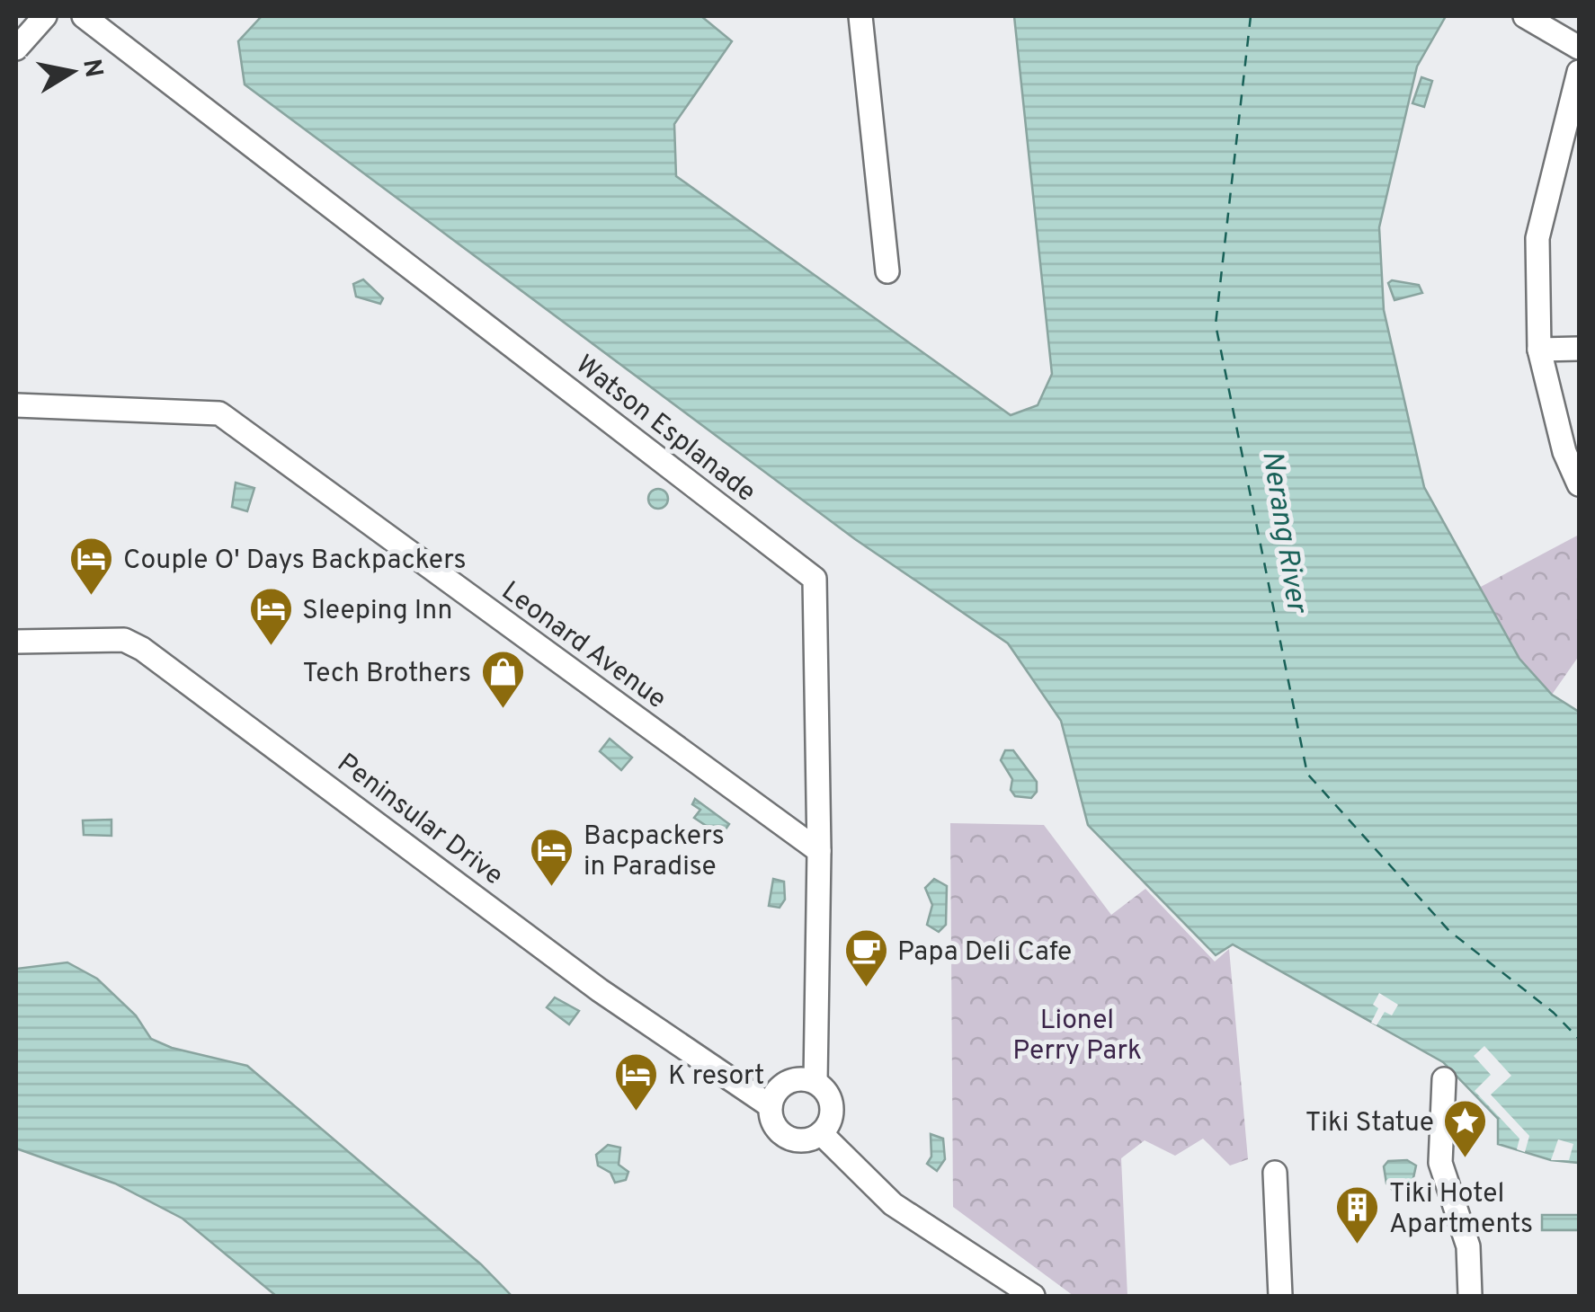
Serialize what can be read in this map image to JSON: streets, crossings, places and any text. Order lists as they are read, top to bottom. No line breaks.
{"streets":{"street":["Watson Esplanade","Leonard Avenue","Peninsular Drive"]},"crossings":[["Watson Esplanade","Leonard Avenue"],["Watson Esplanade","Peninsular Drive"]],"water":["Nerang River"],"parks":["Lionel Perry Park"],"places":{"hotel":["Couple O' Days Backpackers","Sleeping Inn","Bacpackers in Paradise","K resort"],"shop":["Tech Brothers"],"cafe":["Papa Deli Cafe"],"place":["Tiki Statue"],"building":["Tiki Hotel Apartments"]},"north":"right"}
